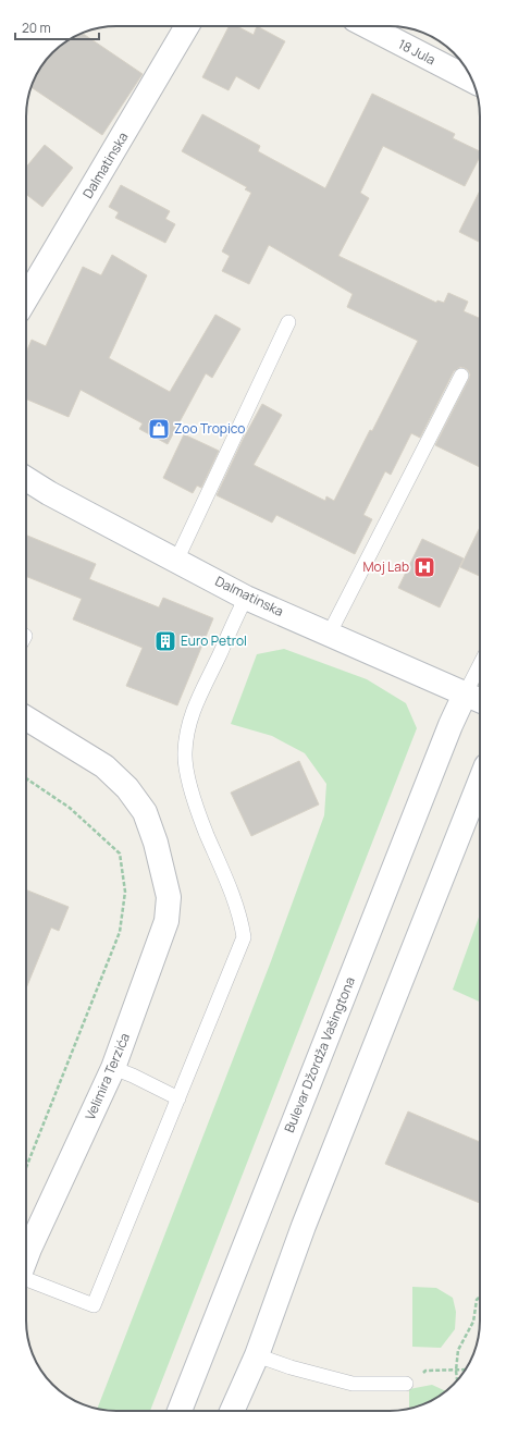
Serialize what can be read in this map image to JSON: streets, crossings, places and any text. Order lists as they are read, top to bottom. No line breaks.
{"streets":{"street":["18 Jula","Dalmatinska","Bulevar Džordža Vašingtona","Velimira Terzića"]},"crossings":[["Dalmatinska","Bulevar Džordža Vašingtona"]],"places":{"shop":["Zoo Tropico"],"hospital":["Moj Lab"],"building":["Euro Petrol"]},"scale_bar":"20 m"}
